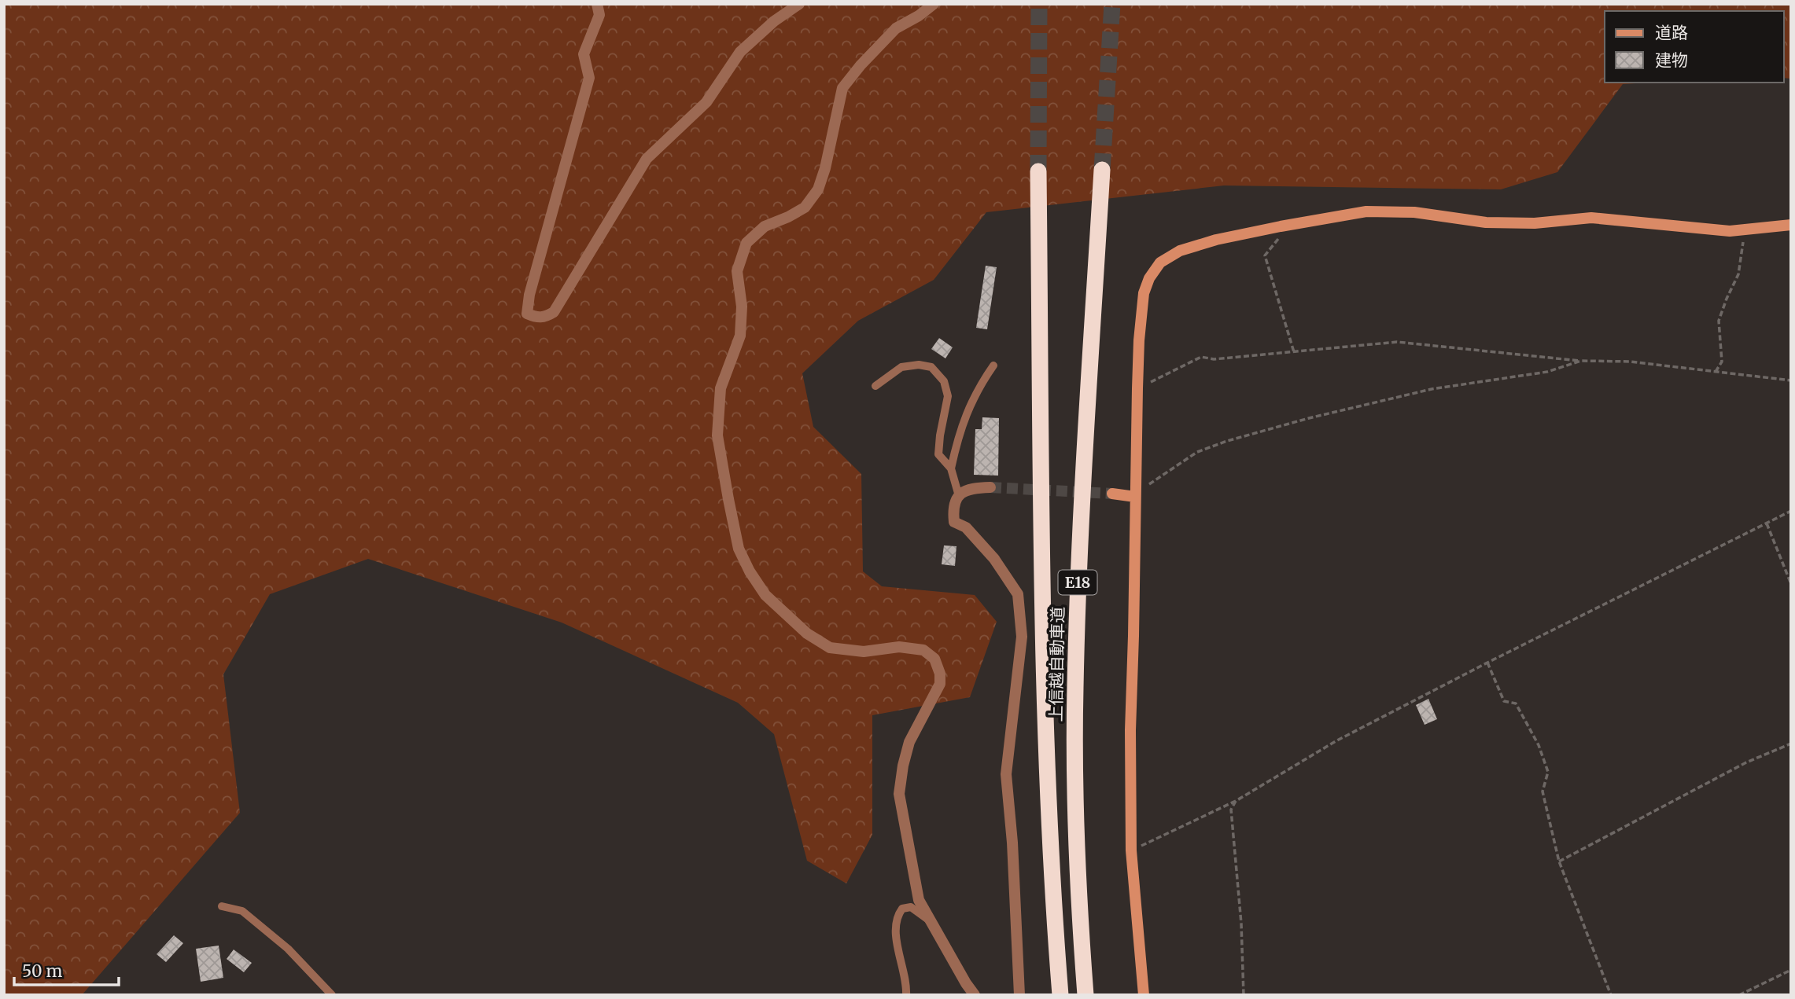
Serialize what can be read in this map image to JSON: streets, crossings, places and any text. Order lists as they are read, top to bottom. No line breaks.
{"streets":{"highway":["E18","上信越自動車道"]},"legend":["道路","建物"],"scale_bar":"50 m"}
